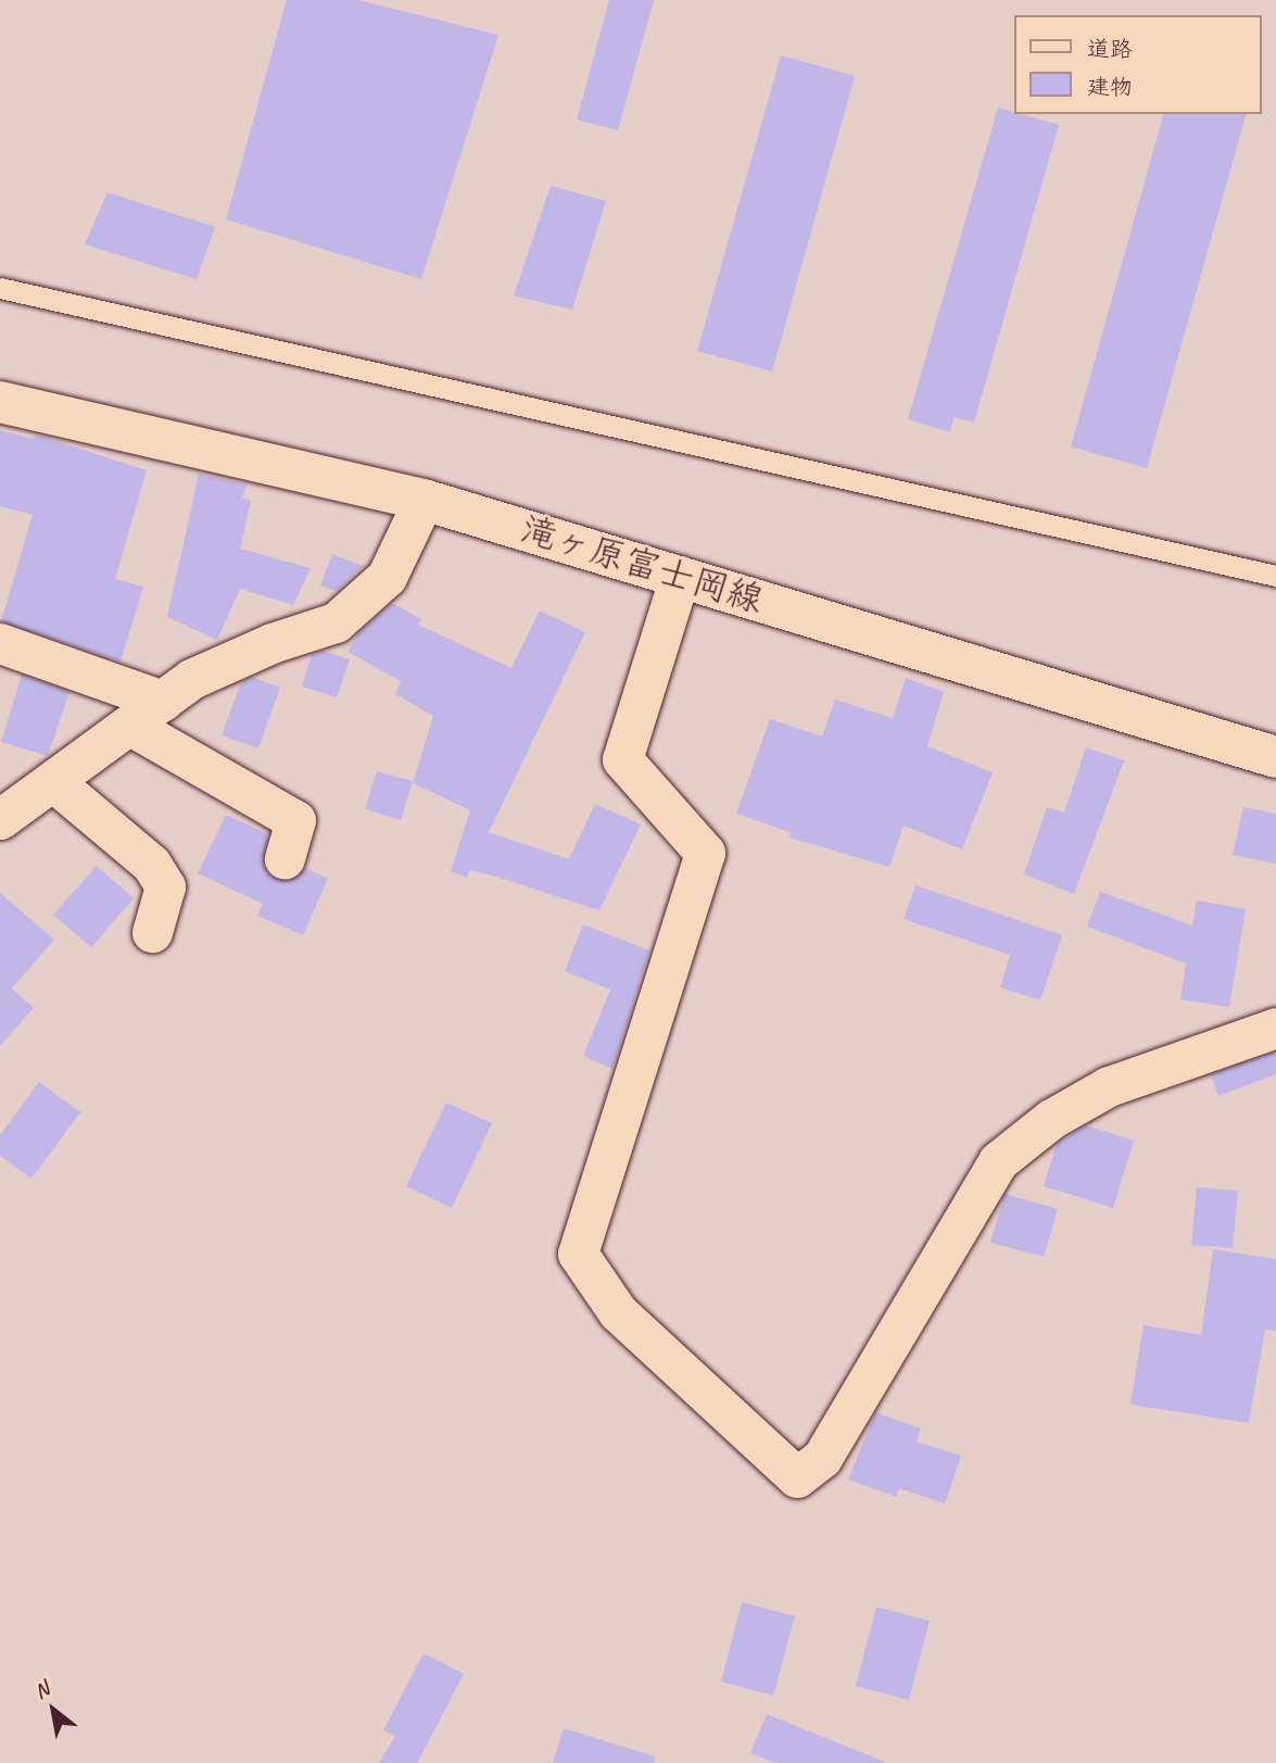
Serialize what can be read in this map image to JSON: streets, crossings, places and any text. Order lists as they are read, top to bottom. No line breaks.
{"streets":{"main road":["滝ヶ原富士岡線"]},"legend":["道路","建物"],"north":"top left"}
